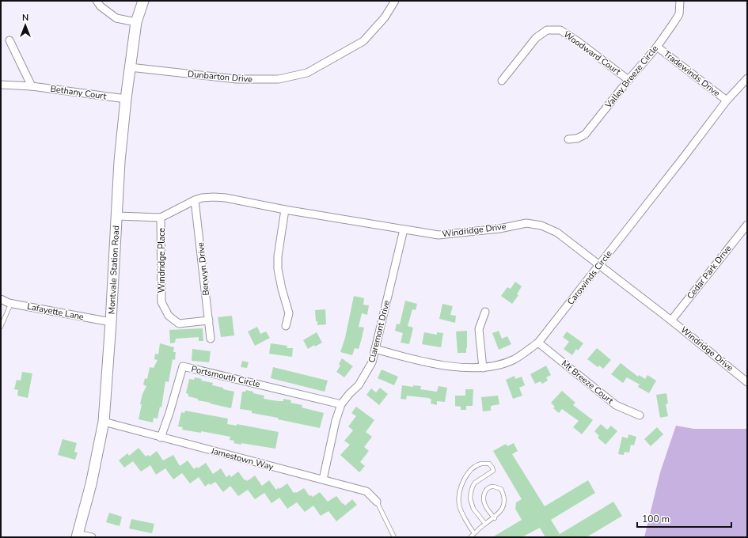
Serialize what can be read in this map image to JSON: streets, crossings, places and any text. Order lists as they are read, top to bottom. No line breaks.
{"streets":{"street":["Woodward Court","Tradewinds Drive","Dunbarton Drive","Valley Breeze Circle","Bethany Court","Windridge Drive","Windridge Place","Berwyn Drive","Montvale Station Road","Cedar Park Drive","Carowinds Circle","Lafayette Lane","Claremont Drive","Portsmouth Circle","Mt Breeze Court","Jamestown Way"]},"crossings":[["Woodward Court","Valley Breeze Circle"],["Tradewinds Drive","Valley Breeze Circle"],["Tradewinds Drive","Carowinds Circle"],["Dunbarton Drive","Montvale Station Road"],["Bethany Court","Montvale Station Road"],["Windridge Drive","Windridge Place"],["Windridge Drive","Berwyn Drive"],["Windridge Drive","Montvale Station Road"],["Windridge Drive","Cedar Park Drive"],["Windridge Drive","Carowinds Circle"],["Windridge Drive","Claremont Drive"],["Windridge Place","Berwyn Drive"],["Montvale Station Road","Lafayette Lane"],["Montvale Station Road","Jamestown Way"],["Carowinds Circle","Claremont Drive"],["Carowinds Circle","Mt Breeze Court"],["Claremont Drive","Portsmouth Circle"],["Claremont Drive","Jamestown Way"],["Portsmouth Circle","Jamestown Way"]],"scale_bar":"100 m","north":"top"}
